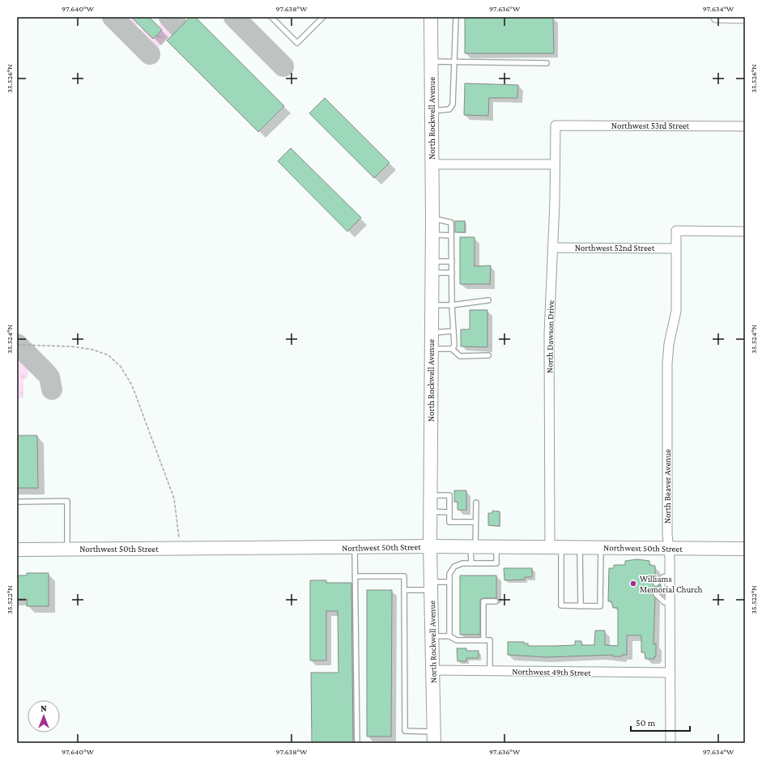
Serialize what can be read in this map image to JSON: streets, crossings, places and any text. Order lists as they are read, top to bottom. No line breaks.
{"streets":{"street":["North Rockwell Avenue","Northwest 53rd Street","Northwest 52nd Street","North Dawson Drive","North Beaver Avenue","Northwest 50th Street","Northwest 49th Street"]},"crossings":[["North Rockwell Avenue","Northwest 50th Street"],["North Rockwell Avenue","Northwest 49th Street"],["Northwest 53rd Street","North Dawson Drive"],["Northwest 52nd Street","North Dawson Drive"],["Northwest 52nd Street","North Beaver Avenue"],["North Dawson Drive","Northwest 50th Street"],["North Beaver Avenue","Northwest 50th Street"],["North Beaver Avenue","Northwest 49th Street"]],"places":["Williams Memorial Church"],"scale_bar":"50 m","north":"top","coordinates":["97.640°W","97.638°W","97.636°W","97.634°W","35.526°N","35.524°N","35.522°N"]}
